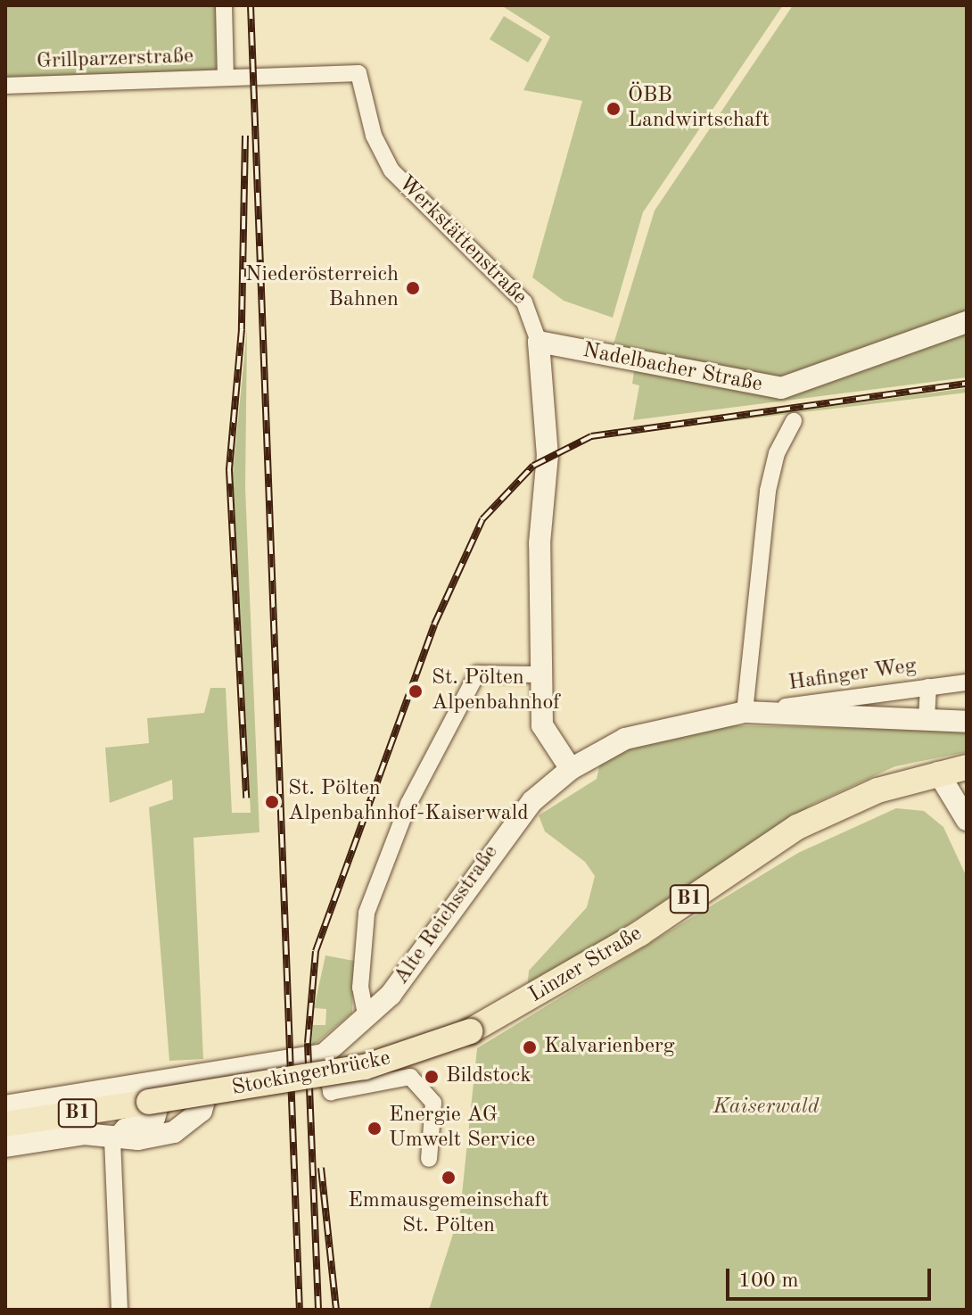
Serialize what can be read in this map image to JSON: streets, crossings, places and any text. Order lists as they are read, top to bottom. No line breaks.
{"streets":{"main road":["B1","Linzer Straße","Stockingerbrücke"],"street":["Grillparzerstraße","Werkstättenstraße","Nadelbacher Straße","Hafinger Weg","Alte Reichsstraße"]},"crossings":[["Grillparzerstraße","Werkstättenstraße"],["Werkstättenstraße","Nadelbacher Straße"],["Werkstättenstraße","Alte Reichsstraße"],["Hafinger Weg","Alte Reichsstraße"],["Linzer Straße","Stockingerbrücke"]],"parks":["Kaiserwald"],"places":["ÖBB Landwirtschaft","Niederösterreich Bahnen","St. Pölten Alpenbahnhof","St. Pölten Alpenbahnhof-Kaiserwald","Kalvarienberg","Bildstock","Energie AG Umwelt Service","Emmausgemeinschaft St. Pölten"],"scale_bar":"100 m"}
